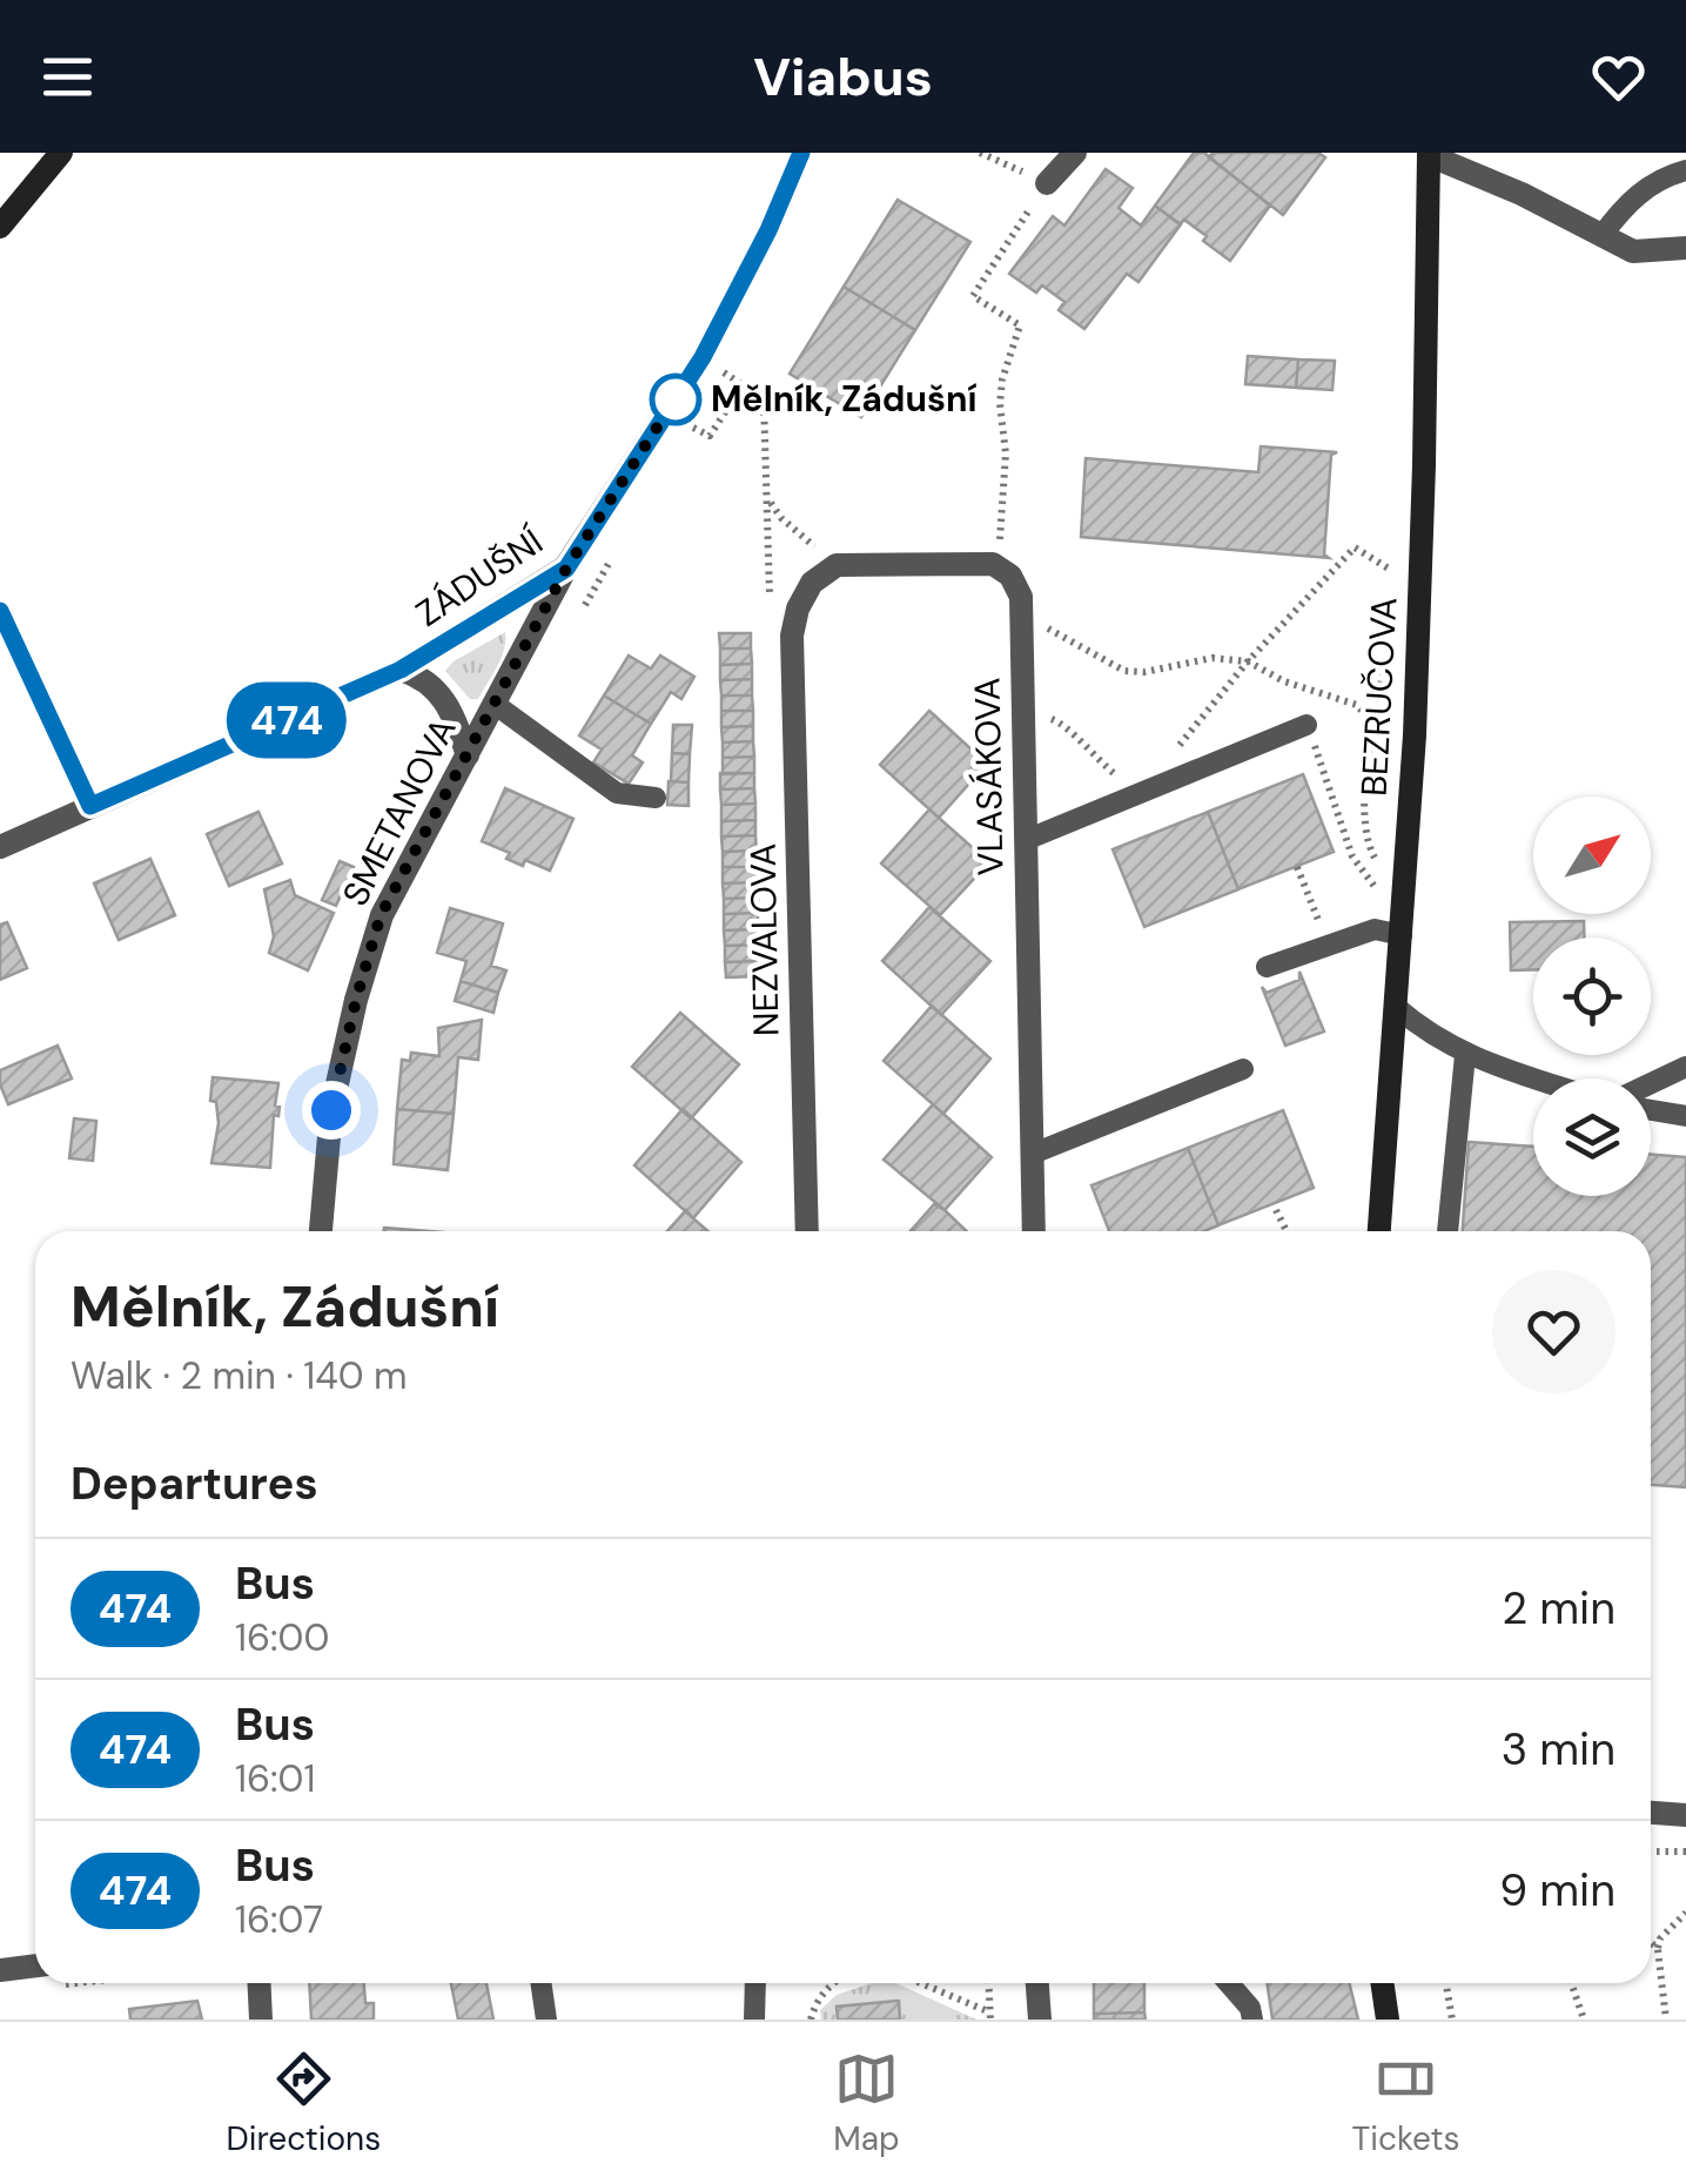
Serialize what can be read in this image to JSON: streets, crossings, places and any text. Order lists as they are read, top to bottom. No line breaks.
{"streets":{"street":["ZÁDUŠNÍ","BEZRUČOVA","VLASÁKOVA","SMETANOVA","NEZVALOVA"]},"crossings":[["ZÁDUŠNÍ","SMETANOVA"]],"places":["Mělník, Zádušní"],"lines":["bus line 474"],"north":"top right","page":{"header":"Viabus","on_map":"474","heading":[["Mělník, Zádušní","Walk · 2 min · 140 m"],"Departures"],"list":[{"mark":"474","name":"Bus","note":"16:00","value":"2 min"},{"mark":"474","name":"Bus","note":"16:01","value":"3 min"},{"mark":"474","name":"Bus","note":"16:07","value":"9 min"}],"tabs":["Directions","Map","Tickets"]}}
